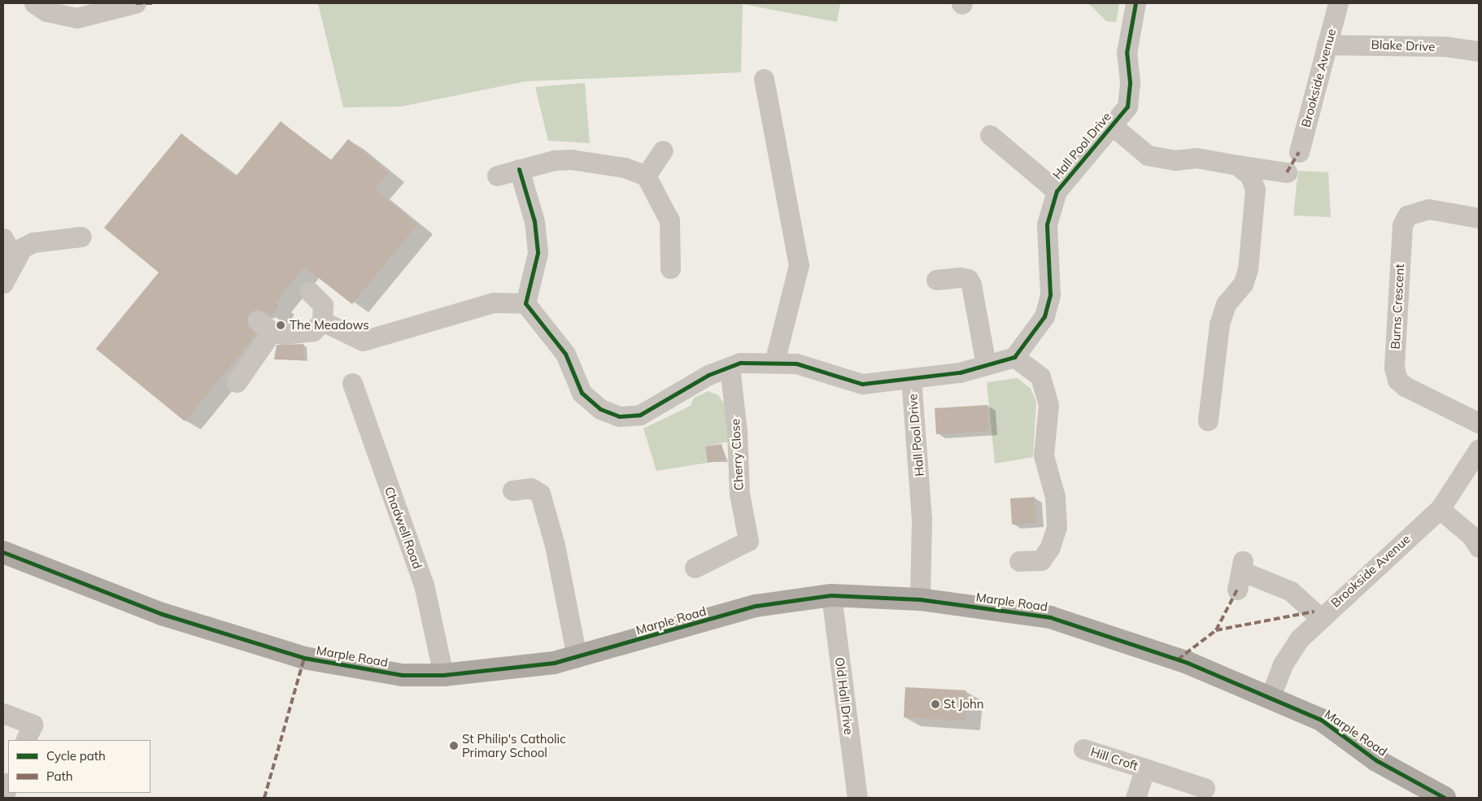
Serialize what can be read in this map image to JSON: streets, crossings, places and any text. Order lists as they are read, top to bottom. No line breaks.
{"streets":{"main road":["Marple Road"],"street":["Blake Drive","Brookside Avenue","Hall Pool Drive","Burns Crescent","Cherry Close","Chadwell Road","Old Hall Drive","Hill Croft"]},"crossings":[["Blake Drive","Brookside Avenue"],["Brookside Avenue","Marple Road"],["Hall Pool Drive","Marple Road"],["Chadwell Road","Marple Road"],["Marple Road","Old Hall Drive"]],"places":["The Meadows","St John","St Philip's Catholic Primary School"],"legend":["Cycle path","Path"]}
